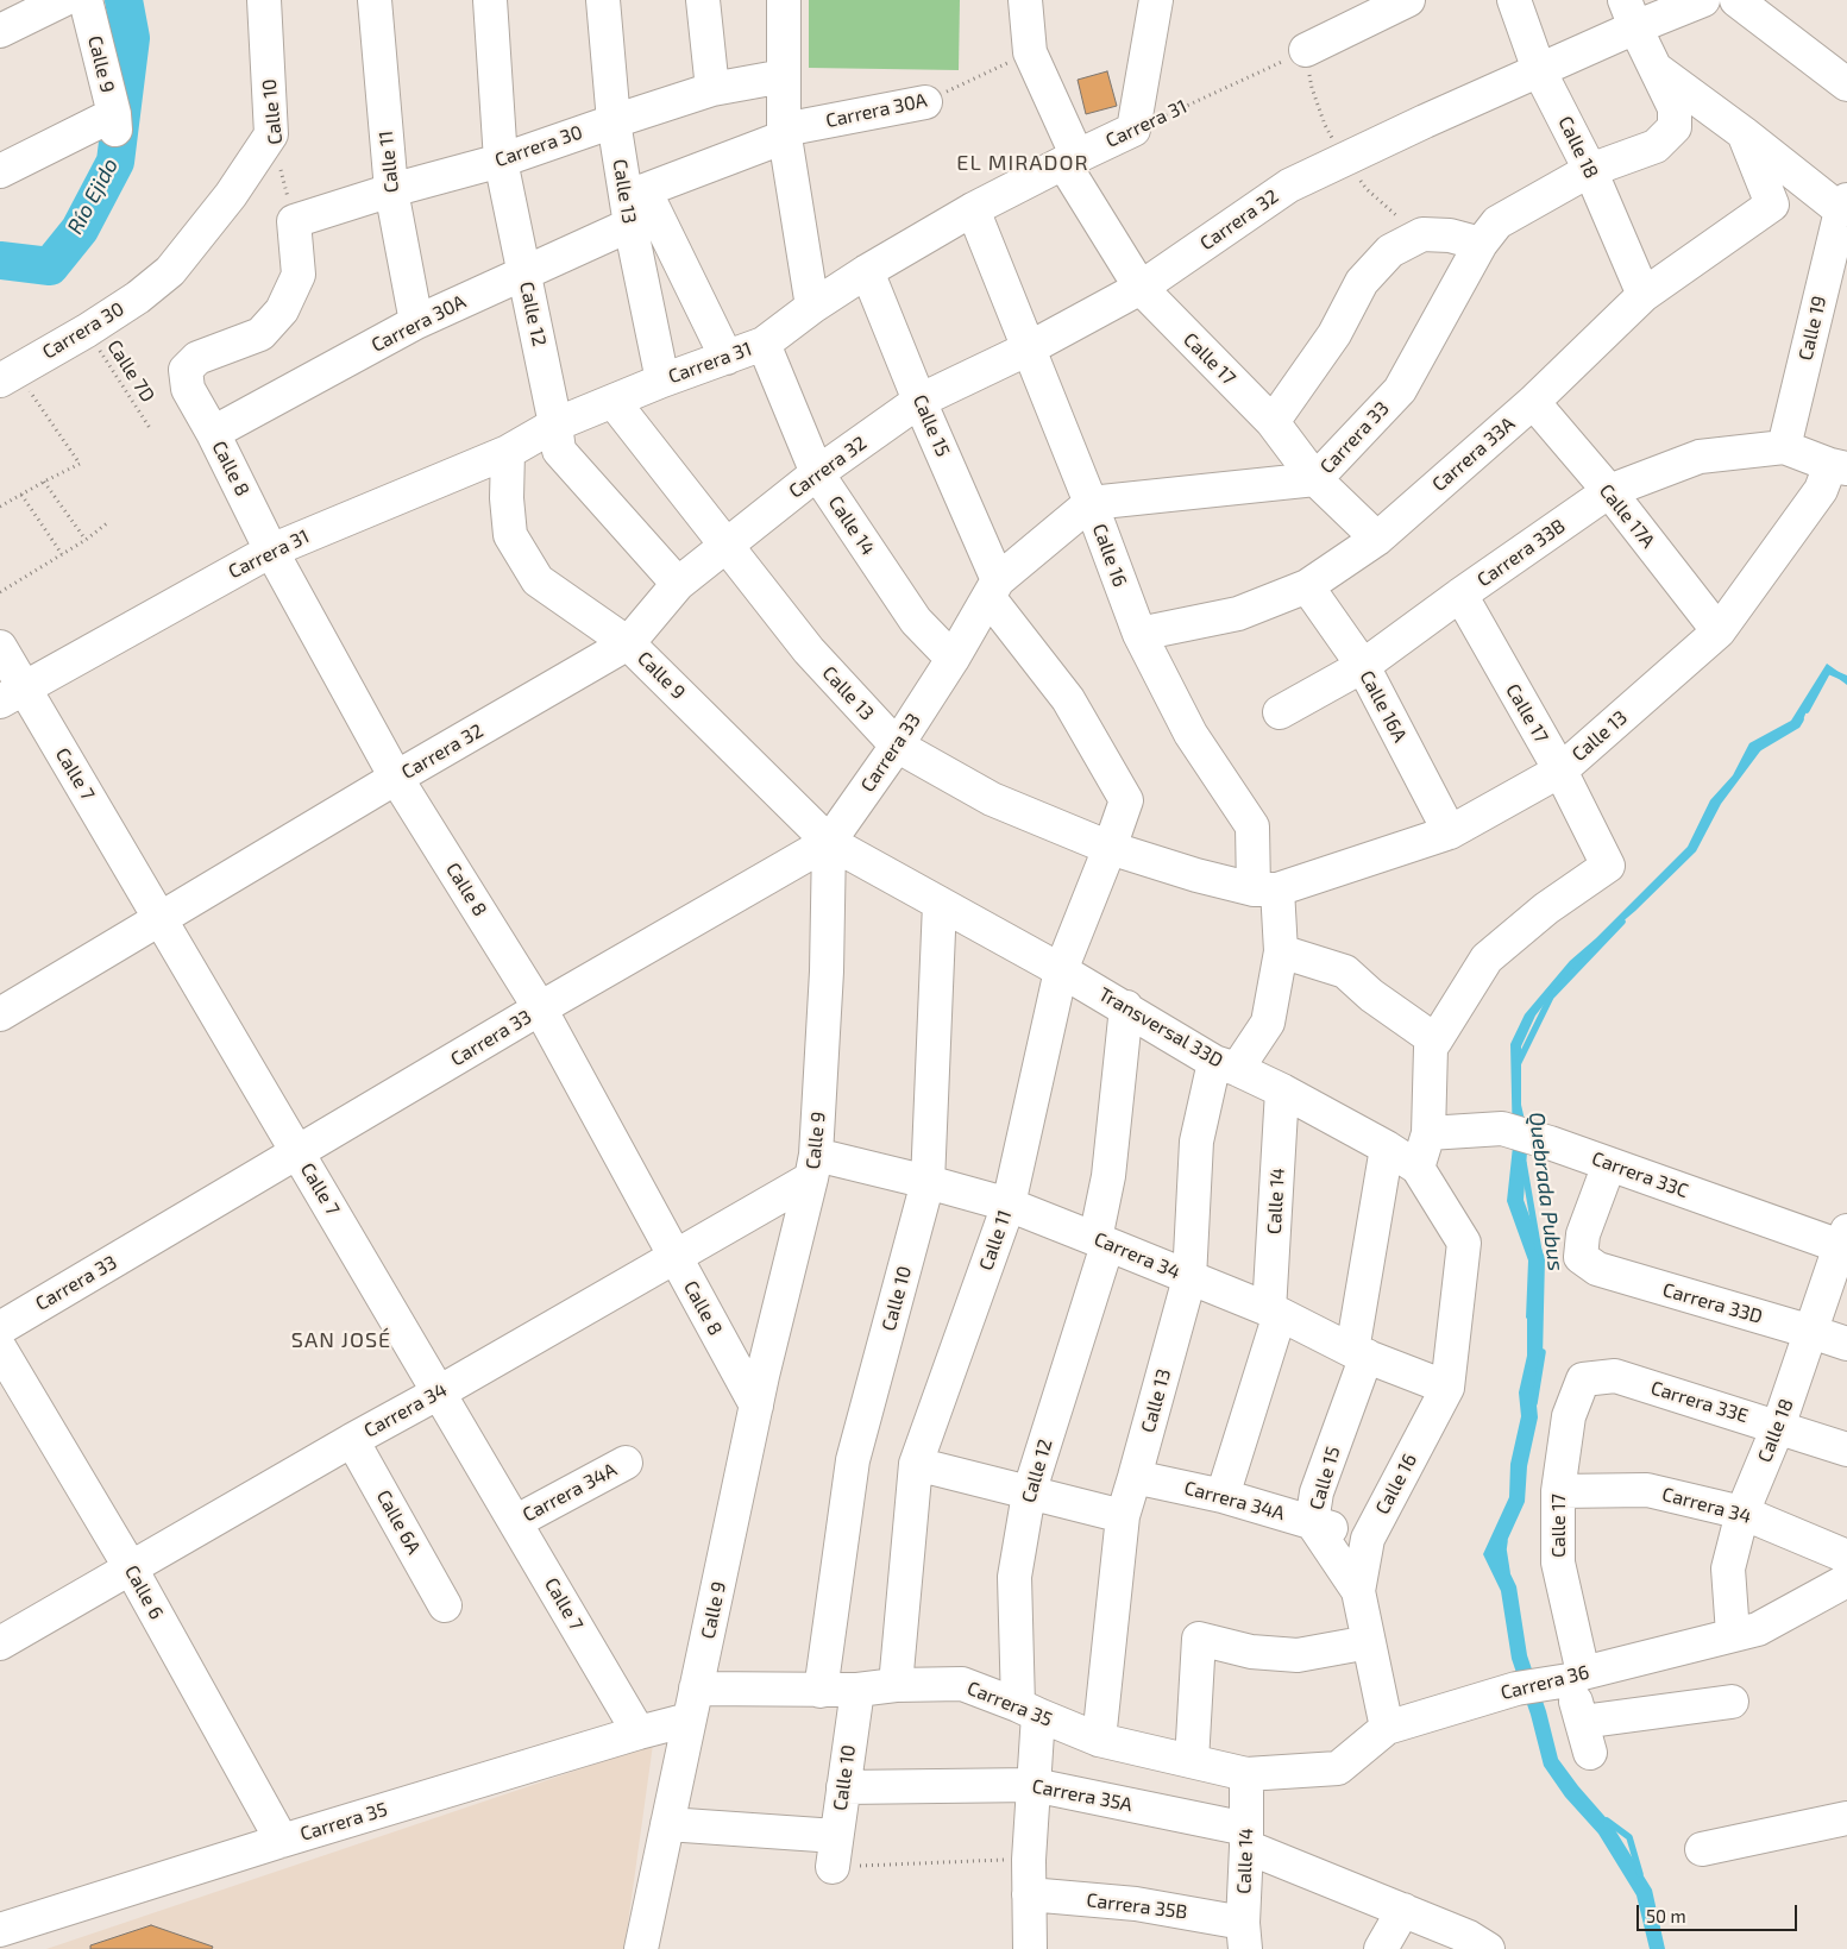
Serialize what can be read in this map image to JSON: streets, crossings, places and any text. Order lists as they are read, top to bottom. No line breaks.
{"streets":{"street":["Calle 9","Carrera 30A","Calle 10","Carrera 31","Carrera 30","Calle 18","Calle 11","Calle 13","Carrera 32","Calle 12","Calle 19","Calle 17","Calle 15","Carrera 33","Carrera 33A","Calle 8","Calle 17A","Calle 14","Carrera 33B","Calle 16","Calle 16A","Calle 7","Transversal 33D","Carrera 33C","Carrera 34","Carrera 33D","Carrera 33E","Carrera 34A","Calle 6A","Calle 6","Carrera 36","Carrera 35","Carrera 35A","Carrera 35B"],"path":["Calle 7D"]},"crossings":[["Calle 9","Carrera 31"],["Calle 9","Carrera 32"],["Calle 9","Carrera 33"],["Calle 9","Calle 8"],["Calle 9","Transversal 33D"],["Calle 9","Carrera 34"],["Calle 9","Carrera 35"],["Carrera 30A","Calle 11"],["Carrera 30A","Calle 13"],["Carrera 30A","Calle 12"],["Carrera 30A","Calle 17"],["Carrera 30A","Calle 8"],["Calle 10","Carrera 30"],["Calle 10","Calle 8"],["Calle 10","Transversal 33D"],["Calle 10","Carrera 34"],["Calle 10","Carrera 35"],["Calle 10","Carrera 35A"],["Carrera 31","Calle 13"],["Carrera 31","Calle 12"],["Carrera 31","Calle 17"],["Carrera 31","Calle 15"],["Carrera 31","Calle 8"],["Carrera 31","Calle 14"],["Carrera 31","Calle 16"],["Carrera 31","Calle 7"],["Carrera 30","Calle 11"],["Carrera 30","Calle 13"],["Carrera 30","Calle 12"],["Carrera 30","Calle 7D"],["Carrera 30","Calle 8"],["Calle 18","Carrera 32"],["Calle 18","Carrera 33"],["Calle 18","Carrera 33A"],["Calle 18","Carrera 33C"],["Calle 18","Carrera 34"],["Calle 18","Carrera 33D"],["Calle 18","Carrera 33E"],["Calle 18","Carrera 36"],["Calle 11","Calle 13"],["Calle 11","Calle 15"],["Calle 11","Transversal 33D"],["Calle 11","Carrera 34"],["Calle 11","Carrera 35"],["Calle 13","Carrera 32"],["Calle 13","Calle 17"],["Calle 13","Carrera 33"],["Calle 13","Calle 17A"],["Calle 13","Calle 16"],["Calle 13","Calle 16A"],["Calle 13","Transversal 33D"],["Calle 13","Carrera 34"],["Calle 13","Carrera 34A"],["Calle 13","Carrera 35"],["Carrera 32","Calle 12"],["Carrera 32","Calle 19"],["Carrera 32","Calle 17"],["Carrera 32","Calle 15"],["Carrera 32","Calle 8"],["Carrera 32","Calle 14"],["Carrera 32","Calle 16"],["Carrera 32","Calle 7"],["Calle 12","Transversal 33D"],["Calle 12","Carrera 34"],["Calle 12","Carrera 35"],["Calle 12","Carrera 35A"],["Calle 12","Carrera 35B"],["Calle 19","Carrera 33"],["Calle 19","Carrera 33A"],["Calle 19","Carrera 33B"],["Calle 17","Carrera 33"],["Calle 17","Carrera 33A"],["Calle 17","Carrera 33B"],["Calle 17","Carrera 34"],["Calle 17","Carrera 33E"],["Calle 17","Carrera 36"],["Calle 15","Carrera 33"],["Calle 15","Calle 16"],["Calle 15","Transversal 33D"],["Calle 15","Carrera 34"],["Calle 15","Carrera 34A"],["Carrera 33","Calle 8"],["Carrera 33","Calle 14"],["Carrera 33","Calle 16"],["Carrera 33","Calle 7"],["Carrera 33","Transversal 33D"],["Carrera 33A","Calle 17A"],["Carrera 33A","Calle 16"],["Carrera 33A","Calle 16A"],["Calle 8","Carrera 34"],["Calle 17A","Carrera 33B"],["Calle 14","Transversal 33D"],["Calle 14","Carrera 34"],["Calle 14","Carrera 34A"],["Calle 14","Carrera 36"],["Calle 14","Carrera 35"],["Calle 14","Carrera 35A"],["Calle 14","Carrera 35B"],["Carrera 33B","Calle 16A"],["Calle 16","Transversal 33D"],["Calle 16","Carrera 34"],["Calle 16","Carrera 34A"],["Calle 16","Carrera 36"],["Calle 7","Carrera 34"],["Calle 7","Carrera 34A"],["Calle 7","Carrera 35"],["Carrera 33C","Carrera 33D"],["Carrera 34","Calle 6A"],["Carrera 34","Calle 6"],["Calle 6","Carrera 35"],["Carrera 36","Carrera 35"]],"districts":["EL MIRADOR","SAN JOSÉ"],"water":["Río Ejido","Quebrada Pubus"],"scale_bar":"50 m"}
